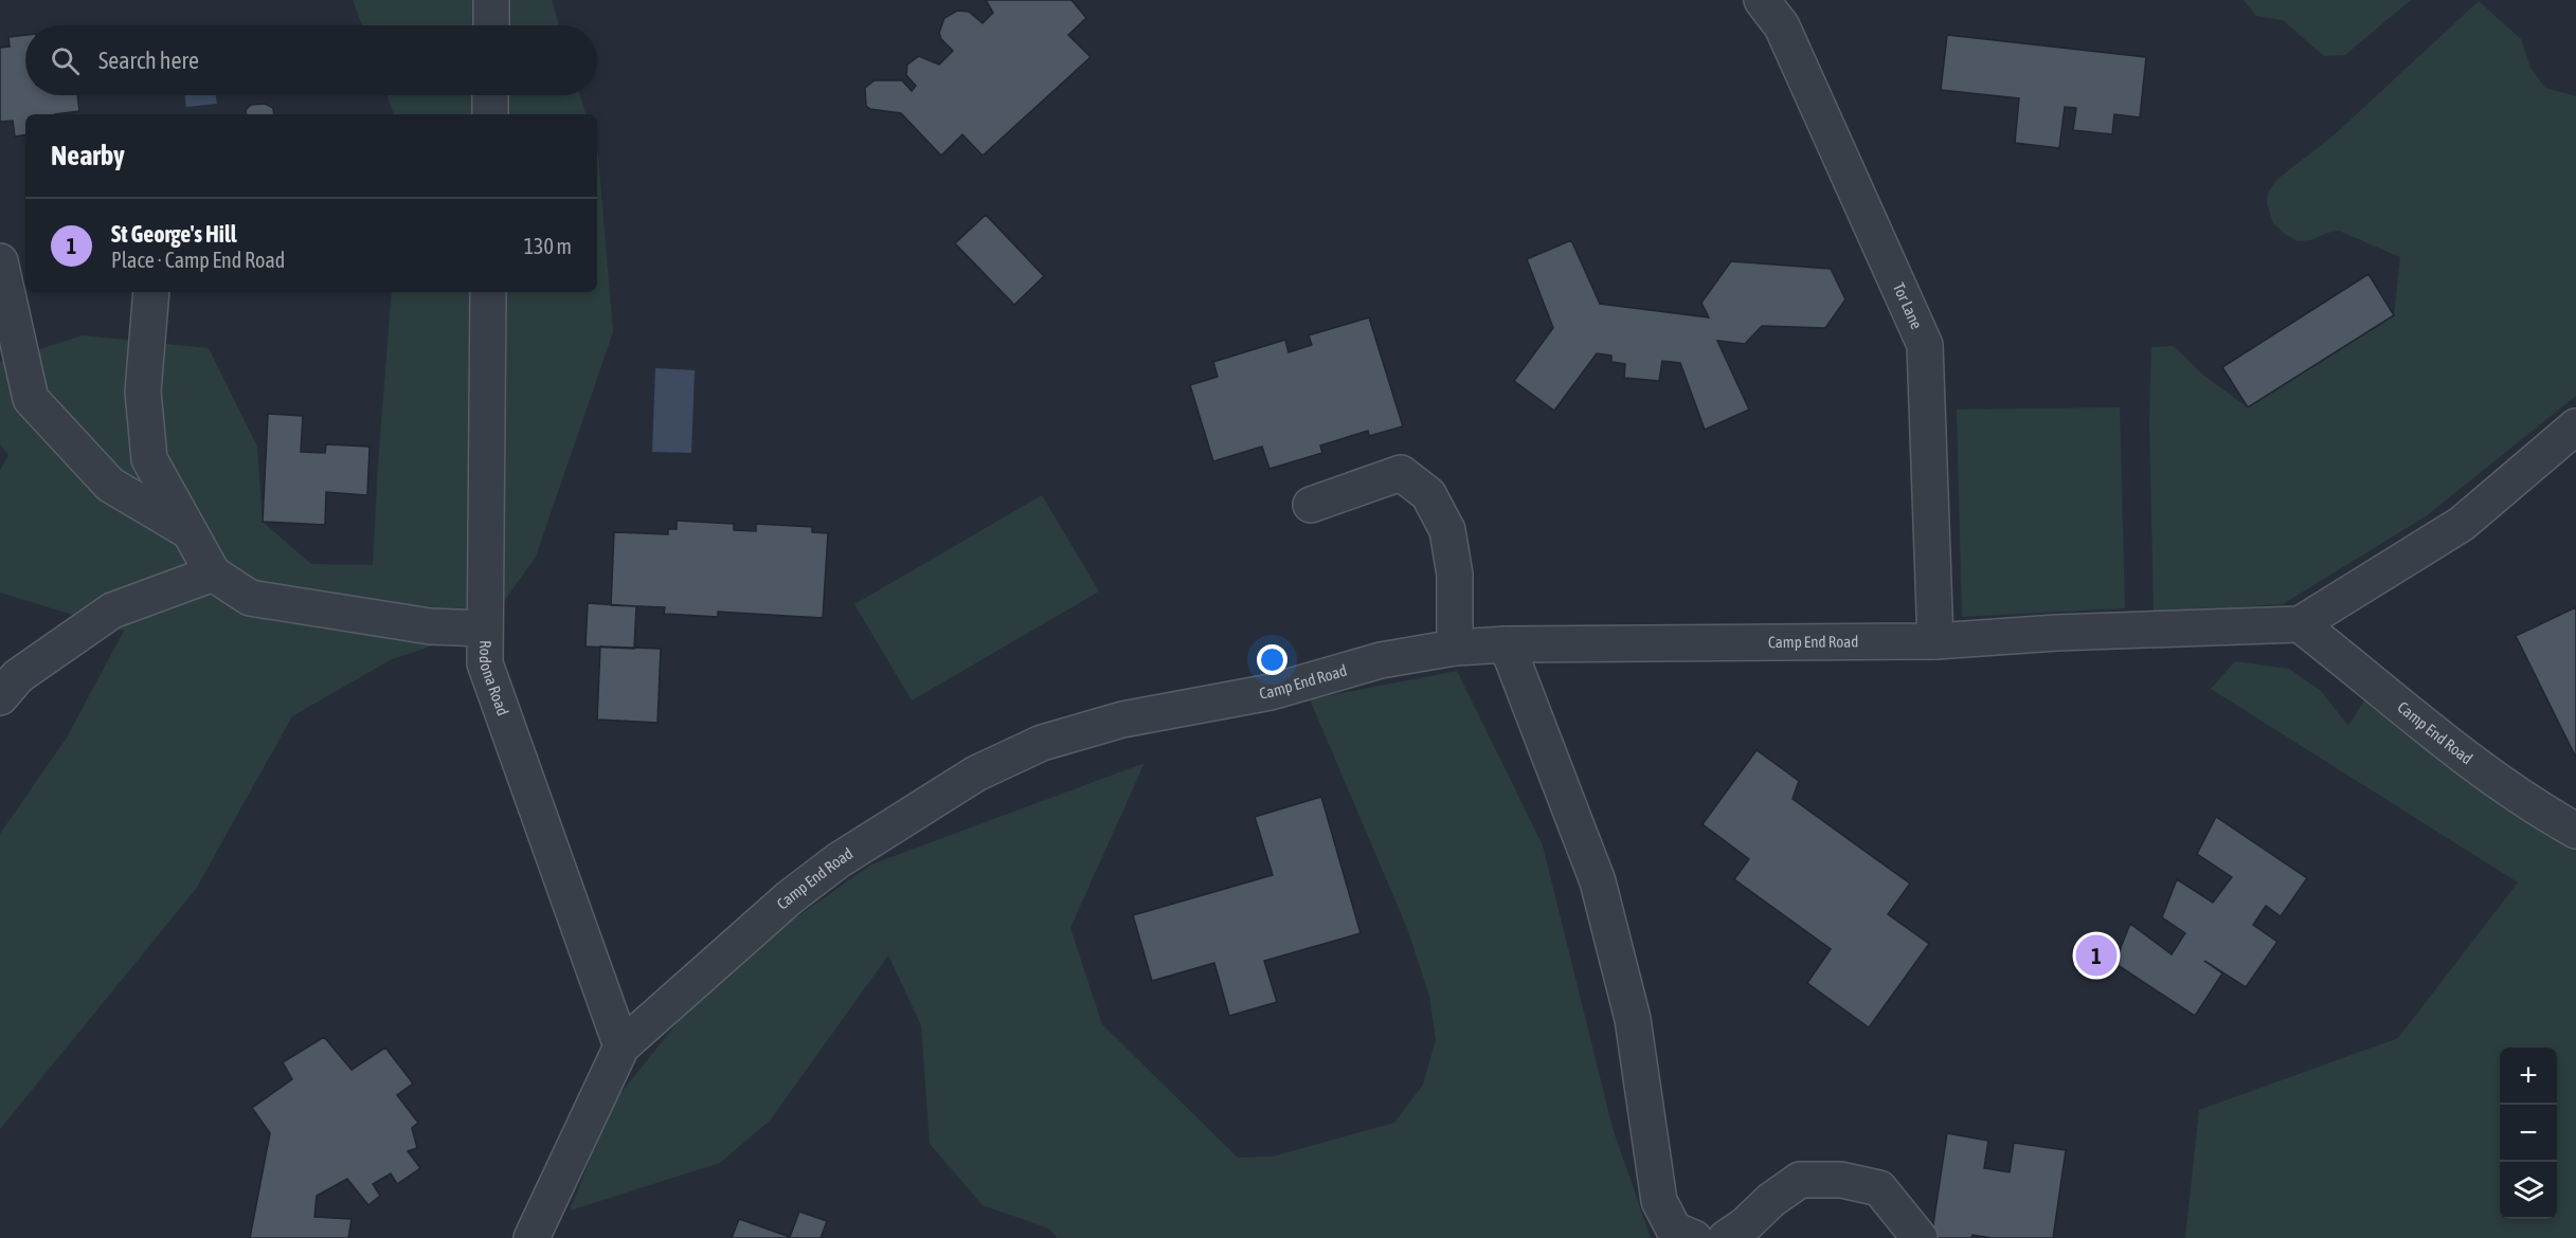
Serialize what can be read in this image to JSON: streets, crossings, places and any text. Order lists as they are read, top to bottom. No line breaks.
{"streets":{"street":["Tor Lane","Camp End Road","Rodona Road"]},"crossings":[["Tor Lane","Camp End Road"],["Camp End Road","Rodona Road"]],"page":{"search":"Search here","heading":"Nearby","list":[{"mark":"1","name":"St George's Hill","note":"Place · Camp End Road","value":"130 m"}],"pins":"1","map_buttons":["+","−"]}}
